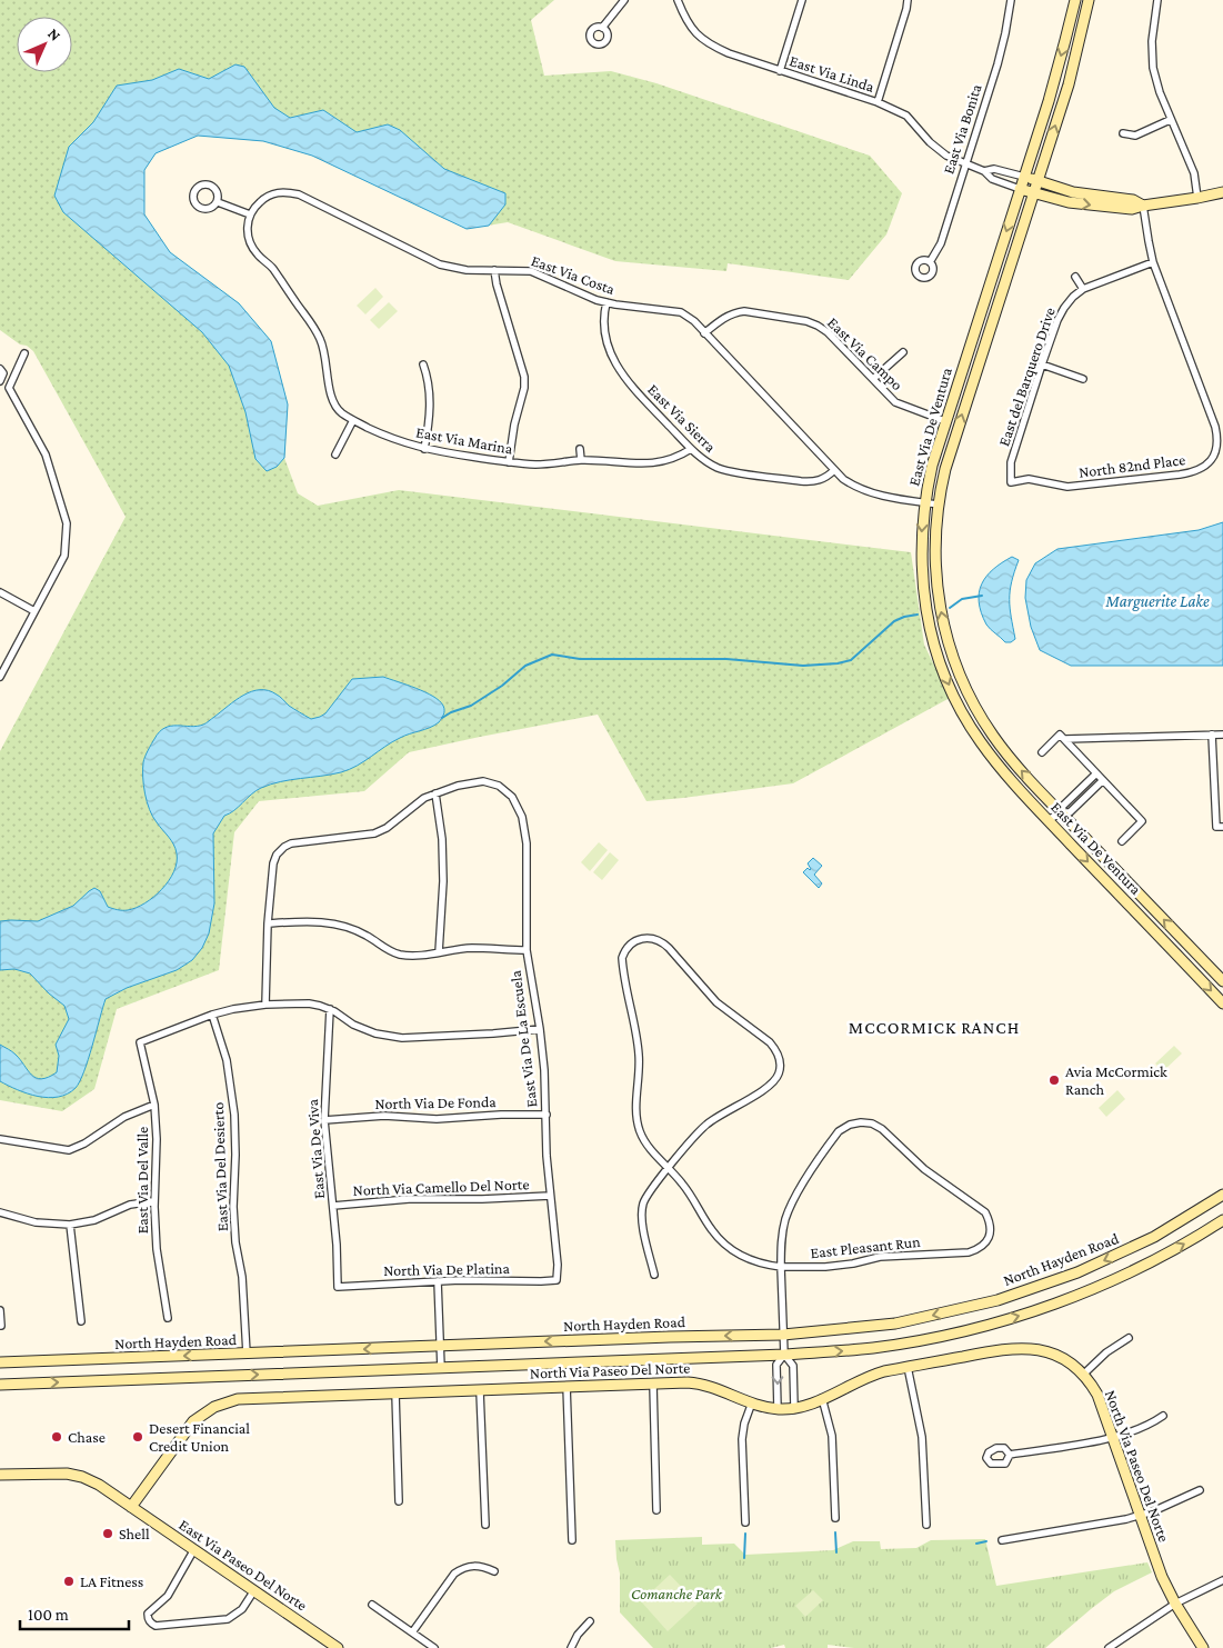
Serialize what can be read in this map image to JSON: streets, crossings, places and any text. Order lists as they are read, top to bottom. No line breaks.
{"streets":{"main road":["East Via De Ventura","North Hayden Road","North Via Paseo Del Norte","East Via Paseo Del Norte"],"street":["East Via Linda","East Via Bonita","East Via Costa","East Via Campo","East del Barquero Drive","East Via Sierra","East Via Marina","North 82nd Place","East Via De La Escuela","North Via De Fonda","East Via De Viva","East Via Del Desierto","East Via Del Valle","North Via Camello Del Norte","East Pleasant Run","North Via De Platina"]},"crossings":[["East Via Linda","East Via Bonita"],["East Via Linda","East Via De Ventura"],["East Via Costa","East Via Campo"],["East Via Costa","East Via Sierra"],["East Via Costa","East Via De Ventura"],["East Via Costa","East Via Marina"],["East Via Campo","East Via De Ventura"],["East del Barquero Drive","North 82nd Place"],["East Via Sierra","East Via Marina"],["East Via De La Escuela","North Via De Fonda"],["East Via De La Escuela","North Via Camello Del Norte"],["East Via De La Escuela","North Via De Platina"],["North Via De Fonda","East Via De Viva"],["East Via De Viva","North Via Camello Del Norte"],["East Via De Viva","North Via De Platina"],["East Via Del Desierto","East Via Del Valle"],["East Via Del Desierto","North Hayden Road"],["East Pleasant Run","North Hayden Road"],["East Pleasant Run","North Via Paseo Del Norte"],["North Via Paseo Del Norte","East Via Paseo Del Norte"]],"districts":["MCCORMICK RANCH"],"water":["Marguerite Lake"],"parks":["Comanche Park"],"places":["Avia McCormick Ranch","Chase","Desert Financial Credit Union","Shell","LA Fitness"],"scale_bar":"100 m","north":"top right"}
